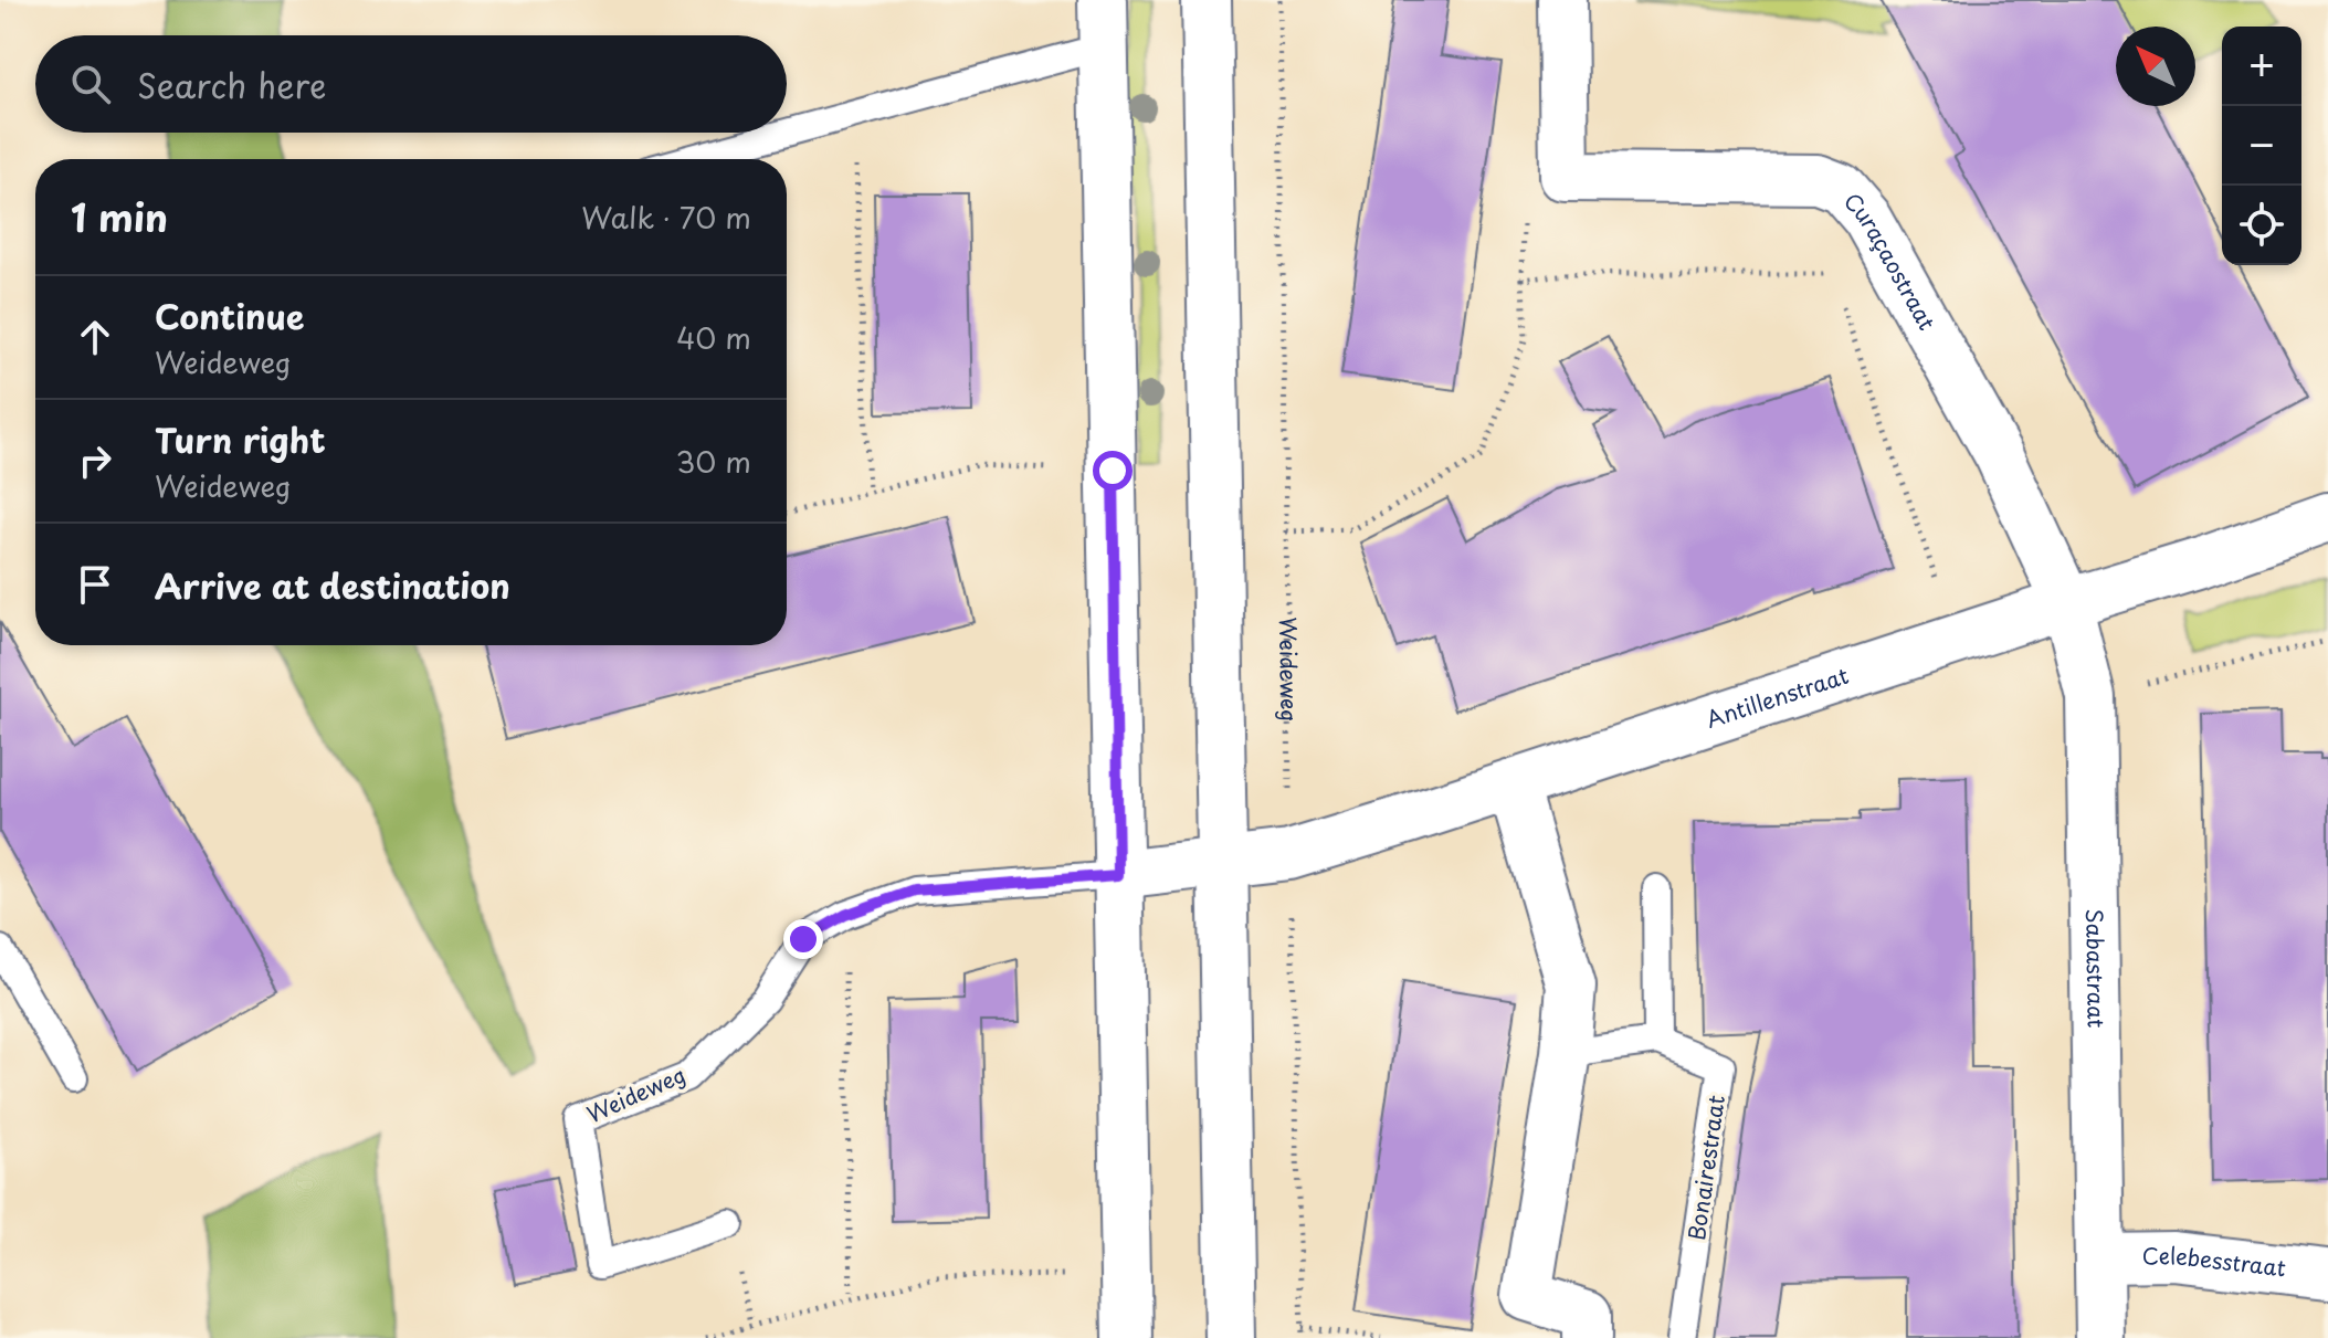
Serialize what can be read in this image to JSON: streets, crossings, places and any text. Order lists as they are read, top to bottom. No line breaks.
{"streets":{"street":["Curaçaostraat","Weideweg","Antillenstraat","Sabastraat","Celebesstraat"],"lane":["Bonairestraat"]},"crossings":[["Curaçaostraat","Antillenstraat"],["Curaçaostraat","Sabastraat"],["Weideweg","Antillenstraat"],["Antillenstraat","Sabastraat"],["Sabastraat","Celebesstraat"]],"north":"top left","page":{"map_buttons":["+","−"],"search":"Search here","heading":["1 min","Walk · 70 m"],"list":[["Continue","Weideweg","40 m"],["Turn right","Weideweg","30 m"],"Arrive at destination"]}}
